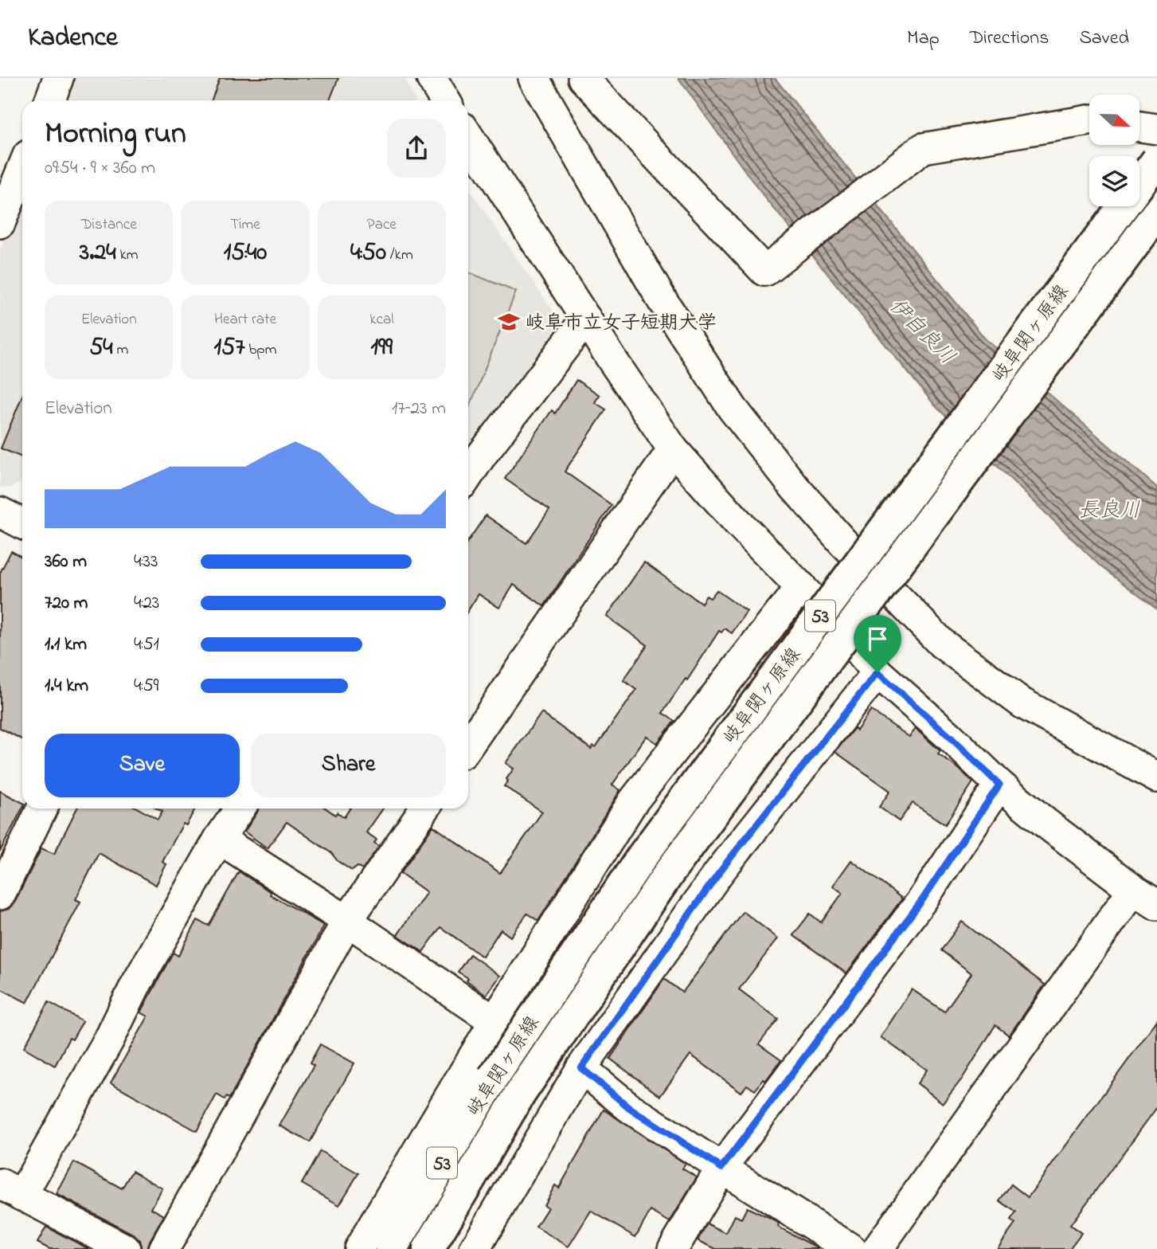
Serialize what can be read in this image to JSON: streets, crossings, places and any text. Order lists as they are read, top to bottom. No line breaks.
{"streets":{"main road":["岐阜関ヶ原線","53"]},"water":["伊自良川","長良川"],"places":{"school or university":["岐阜市立女子短期大学"]},"north":"right","page":{"header":"Kadence","nav":["Map","Directions","Saved"],"heading":["Morning run","09:54 · 9 × 360 m"],"stats":[["Distance","3.24 km"],["Time","15:40"],["Pace","4:50 /km"],["Elevation","54 m"],["Heart rate","157 bpm"],["kcal","199"]],"chart":["Elevation","17–23 m"],"list":[{"name":"360 m","note":"4:33"},{"name":"720 m","note":"4:23"},{"name":"1.1 km","note":"4:51"},{"name":"1.4 km","note":"4:59"}],"buttons":["Save","Share"]}}
